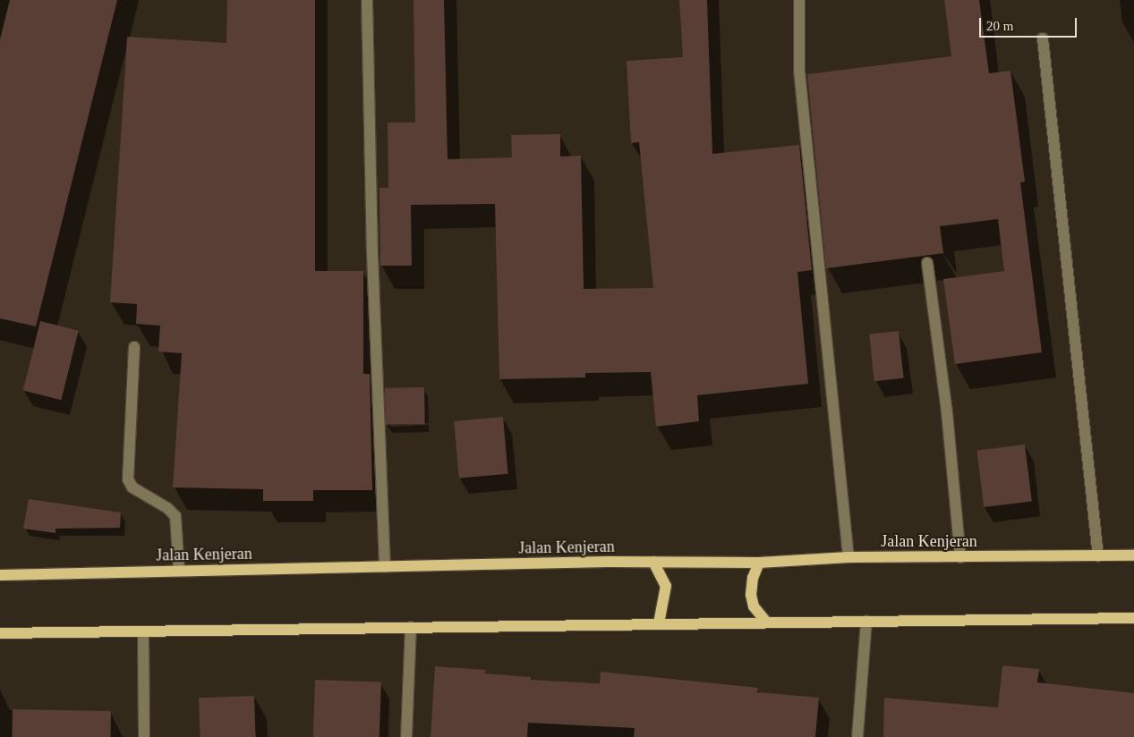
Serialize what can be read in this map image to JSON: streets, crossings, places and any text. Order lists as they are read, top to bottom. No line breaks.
{"streets":{"main road":["Jalan Kenjeran"]},"scale_bar":"20 m"}
